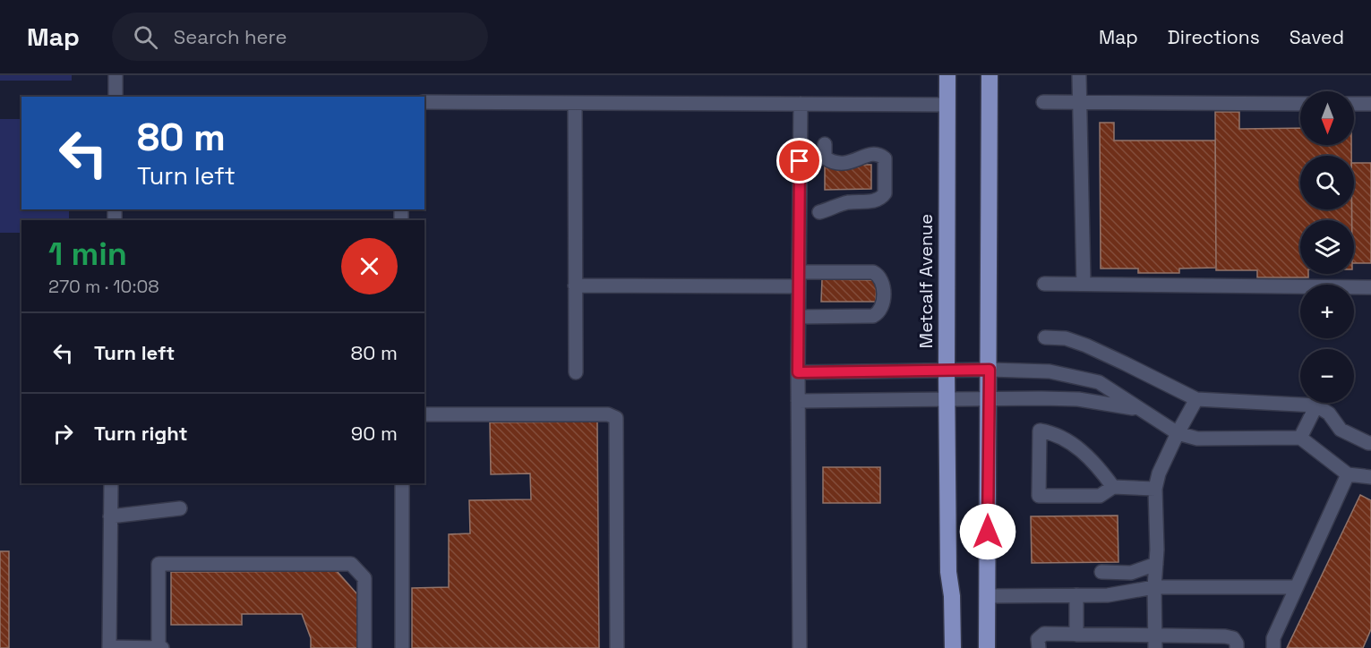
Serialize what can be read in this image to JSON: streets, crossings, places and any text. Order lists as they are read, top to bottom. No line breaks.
{"streets":{"main road":["Metcalf Avenue"]},"north":"bottom","page":{"header":"Map","search":"Search here","nav":["Map","Directions","Saved"],"map_buttons":["+","−"],"turn":["80 m","Turn left"],"heading":["1 min","270 m · 10:08"],"list":[{"name":"Turn left","value":"80 m"},{"name":"Turn right","value":"90 m"}]}}
